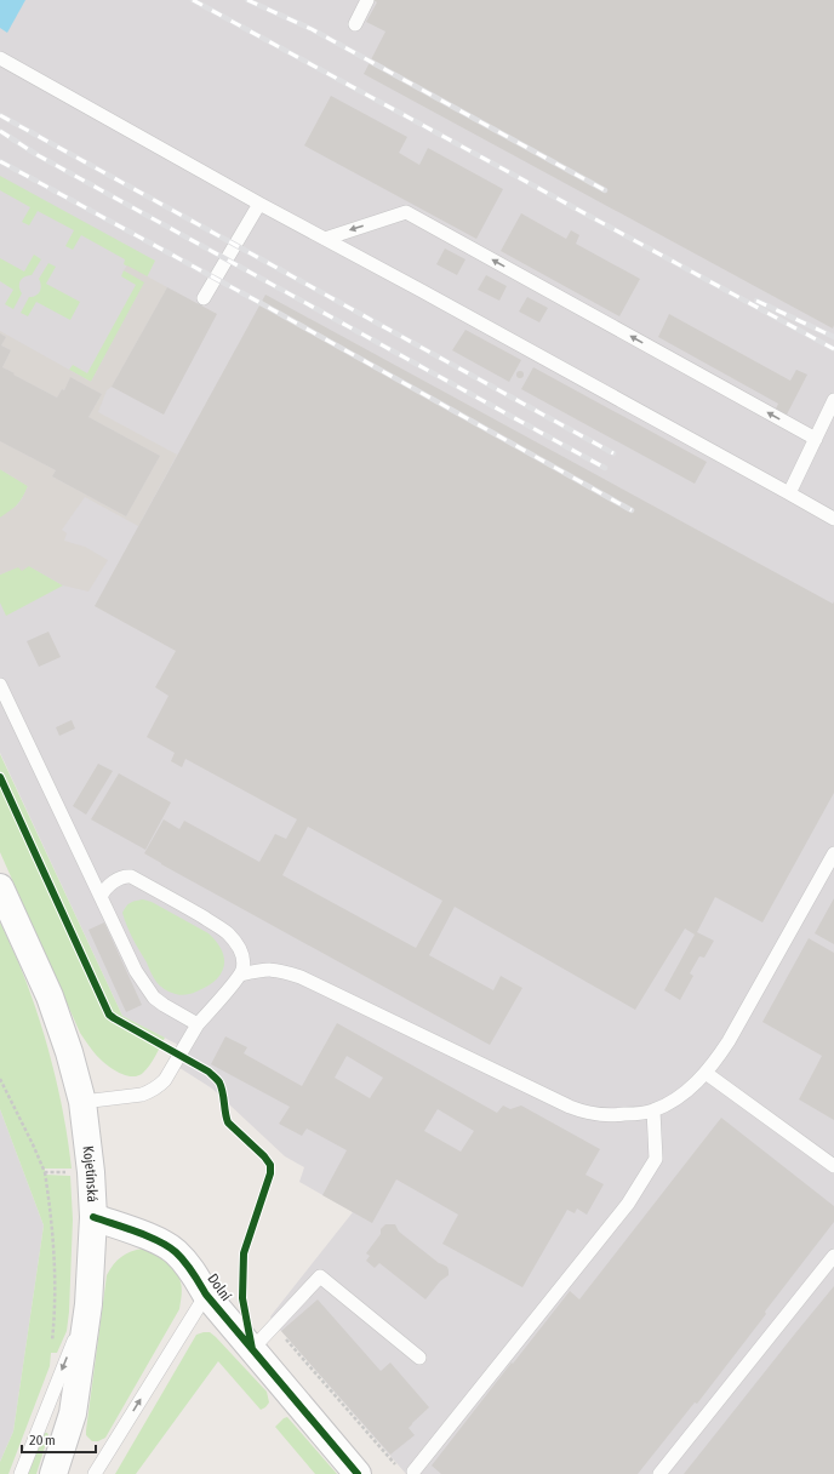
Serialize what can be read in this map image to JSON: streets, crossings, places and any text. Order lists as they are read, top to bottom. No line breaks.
{"streets":{"main road":["Kojetínská","Dolní"]},"crossings":[["Kojetínská","Dolní"]],"scale_bar":"20 m"}
